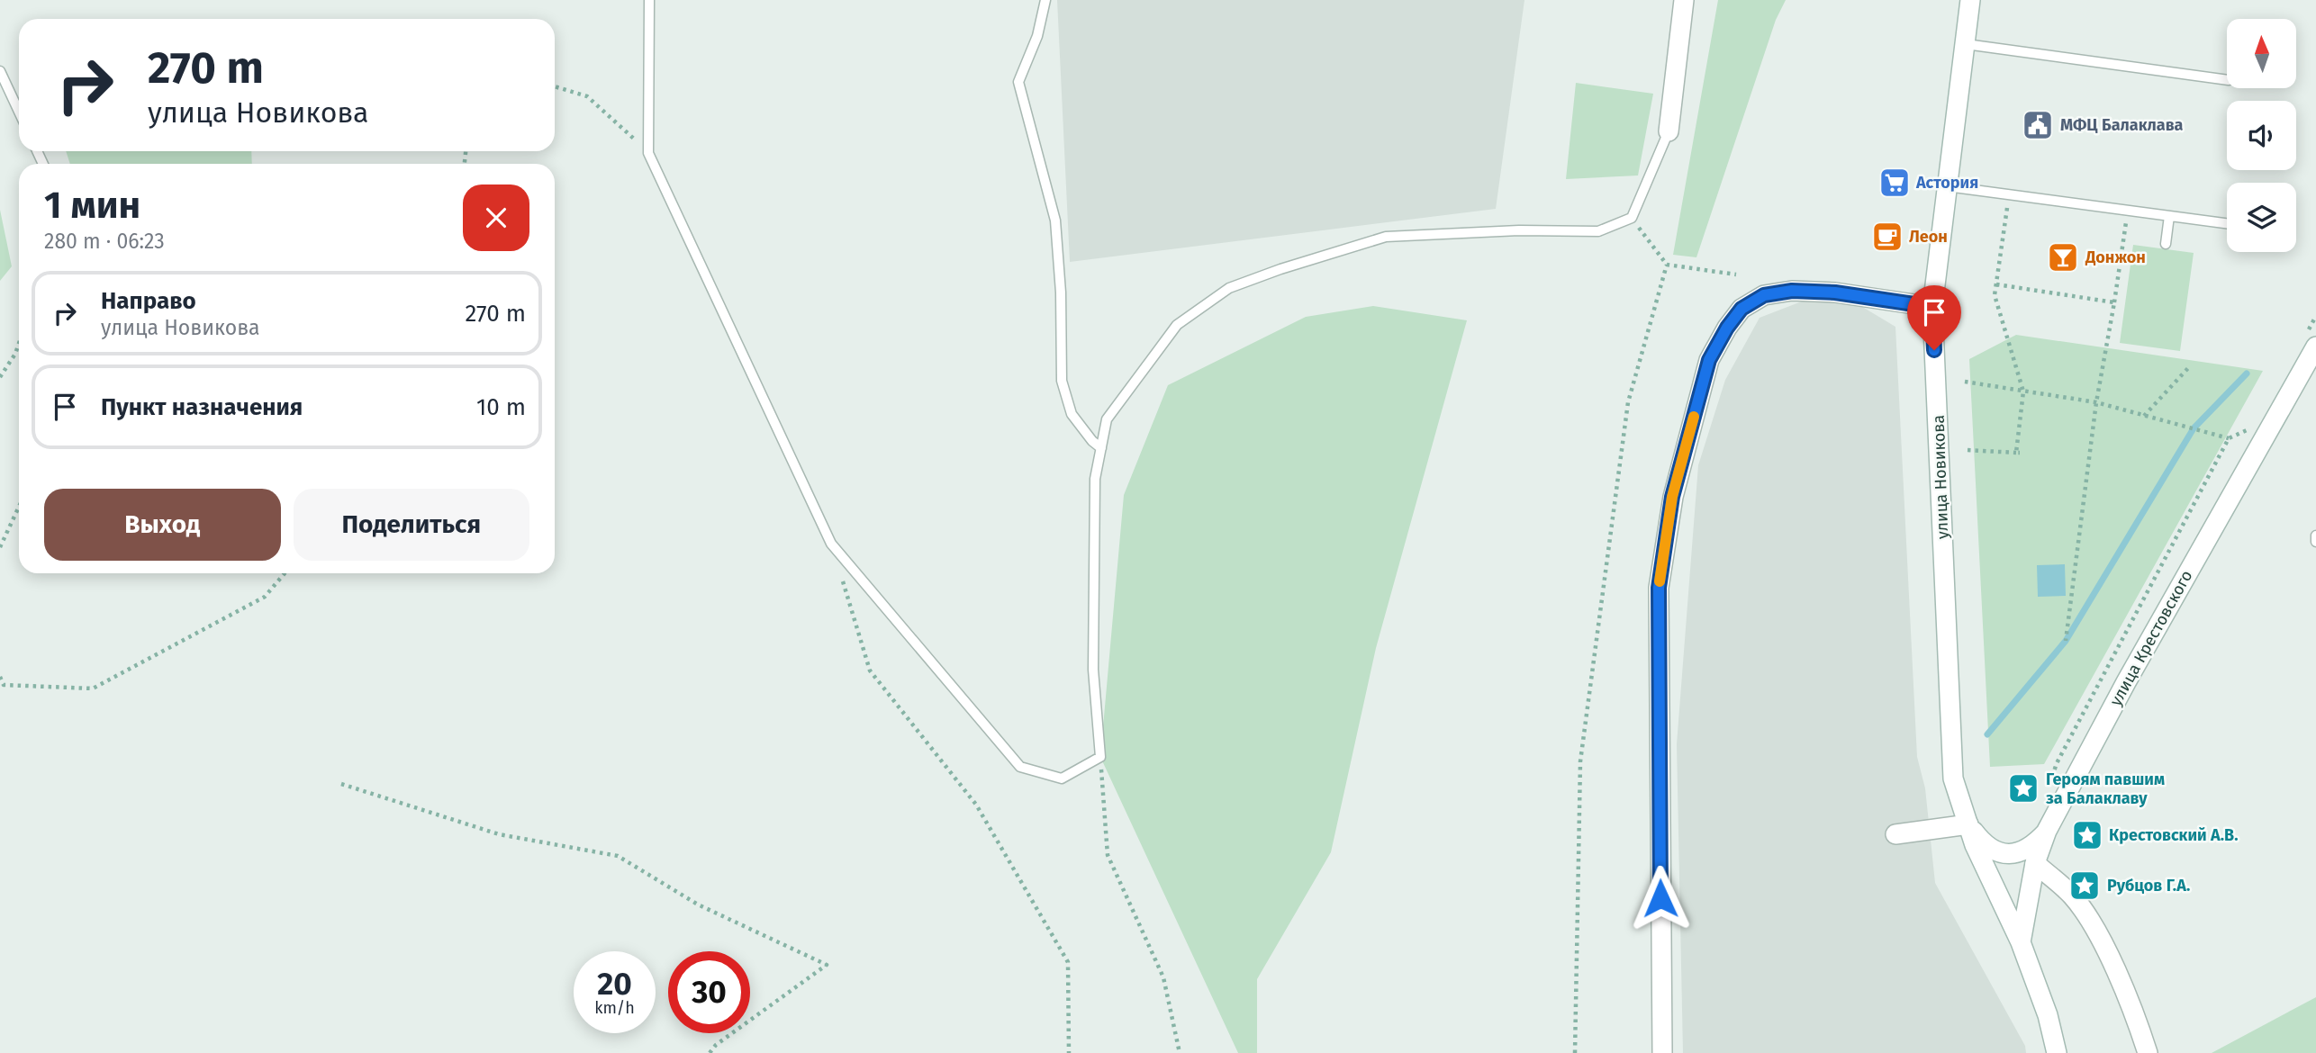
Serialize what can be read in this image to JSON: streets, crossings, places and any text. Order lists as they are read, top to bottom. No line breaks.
{"streets":{"main road":["улица Новикова","улица Крестовского"]},"crossings":[["улица Новикова","улица Крестовского"]],"places":{"public building":["МФЦ Балаклава"],"supermarket":["Астория"],"cafe":["Леон"],"bar":["Донжон"],"place":["Героям павшим за Балаклаву","Крестовский А.В.","Рубцов Г.А."]},"north":"top","page":{"turn":["270 m","улица Новикова"],"heading":["1 мин","280 m · 06:23"],"list":[{"name":"Направо","note":"улица Новикова","value":"270 m"},{"name":"Пункт назначения","value":"10 m"}],"buttons":["Выход","Поделиться"],"speed":"20 km/h","limit":"30"}}
